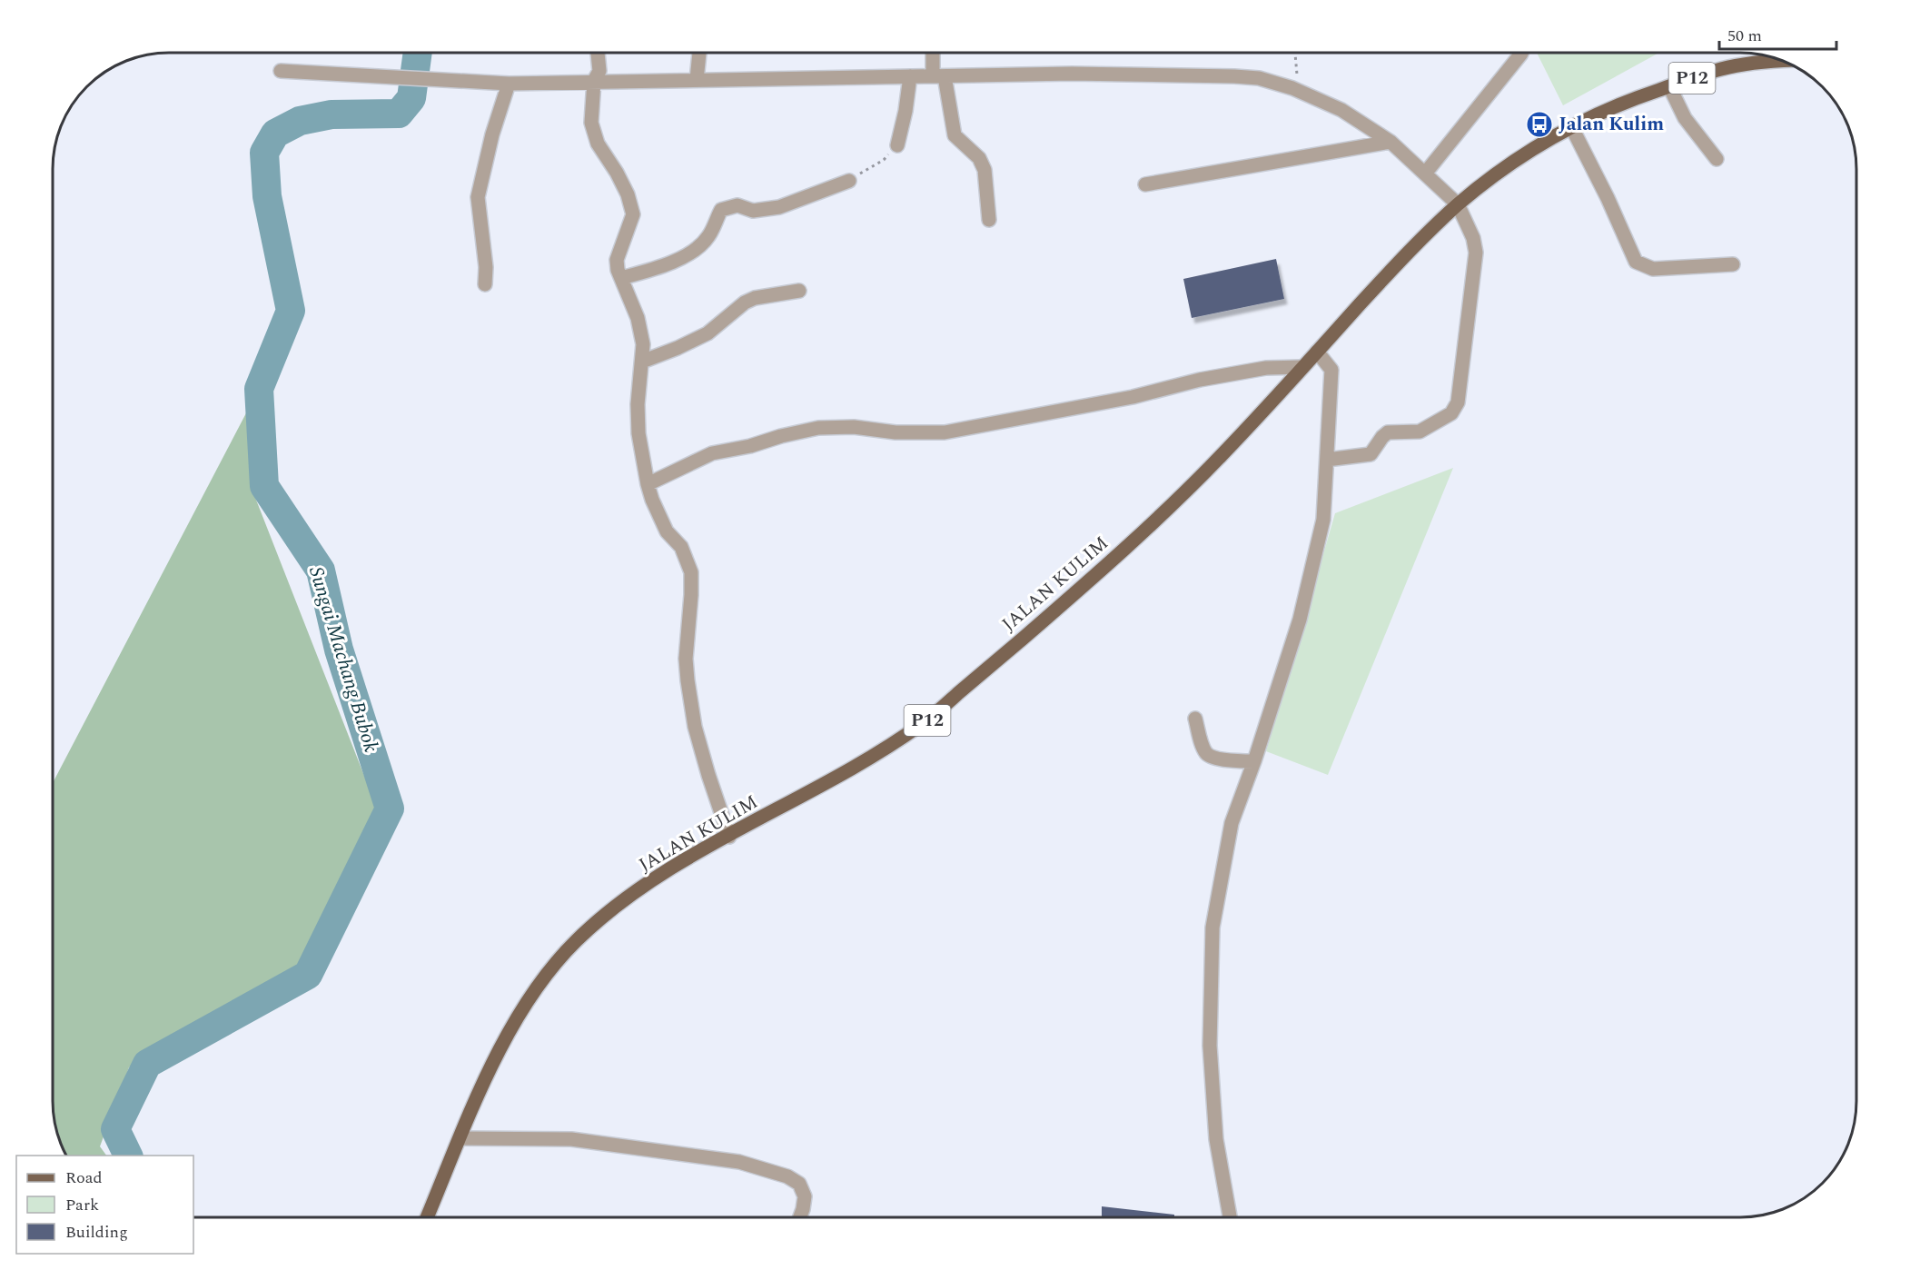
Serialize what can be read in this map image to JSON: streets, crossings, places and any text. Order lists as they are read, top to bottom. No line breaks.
{"streets":{"main road":["P12","JALAN KULIM"]},"water":["Sungai Machang Bubok"],"places":{"bus stop":["Jalan Kulim"]},"legend":["Road","Park","Building"],"scale_bar":"50 m"}
